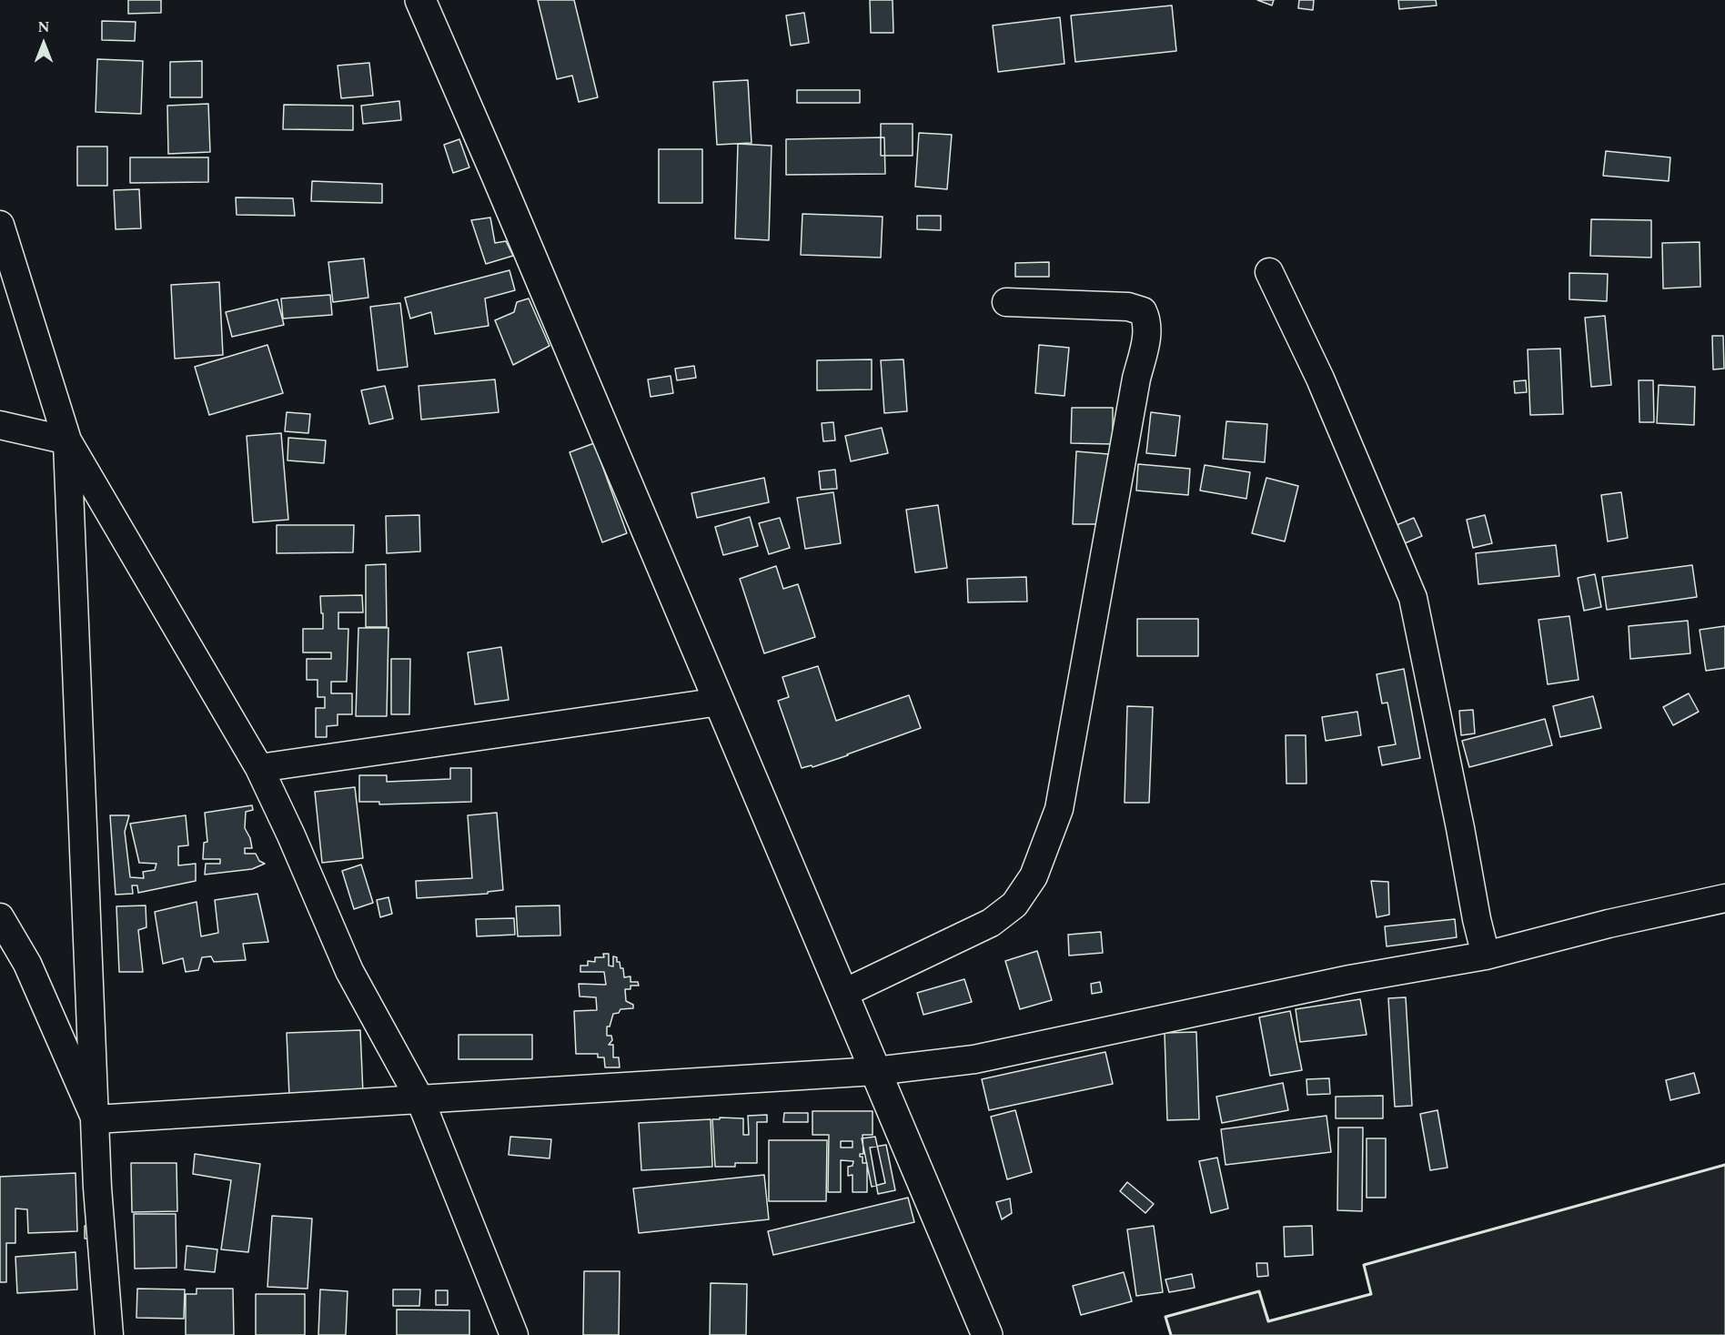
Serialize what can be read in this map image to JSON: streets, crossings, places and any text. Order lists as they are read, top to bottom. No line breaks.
{"north":"top"}
